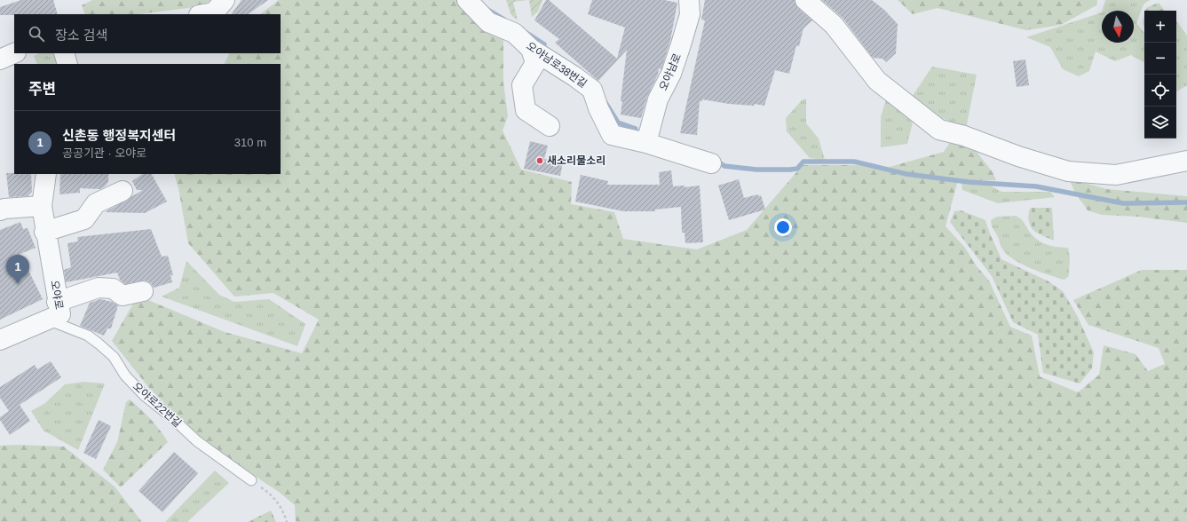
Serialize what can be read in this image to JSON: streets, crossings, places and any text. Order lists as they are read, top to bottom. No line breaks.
{"streets":{"street":["오야남로38번길","오야남로","오야로"],"lane":["오야로22번길"]},"crossings":[["오야남로38번길","오야남로"],["오야로","오야로22번길"]],"places":["새소리물소리"],"north":"bottom","page":{"map_buttons":["+","−"],"search":"장소 검색","heading":"주변","list":[{"mark":"1","name":"신촌동 행정복지센터","note":"공공기관 · 오야로","value":"310 m"}],"pins":"1"}}
